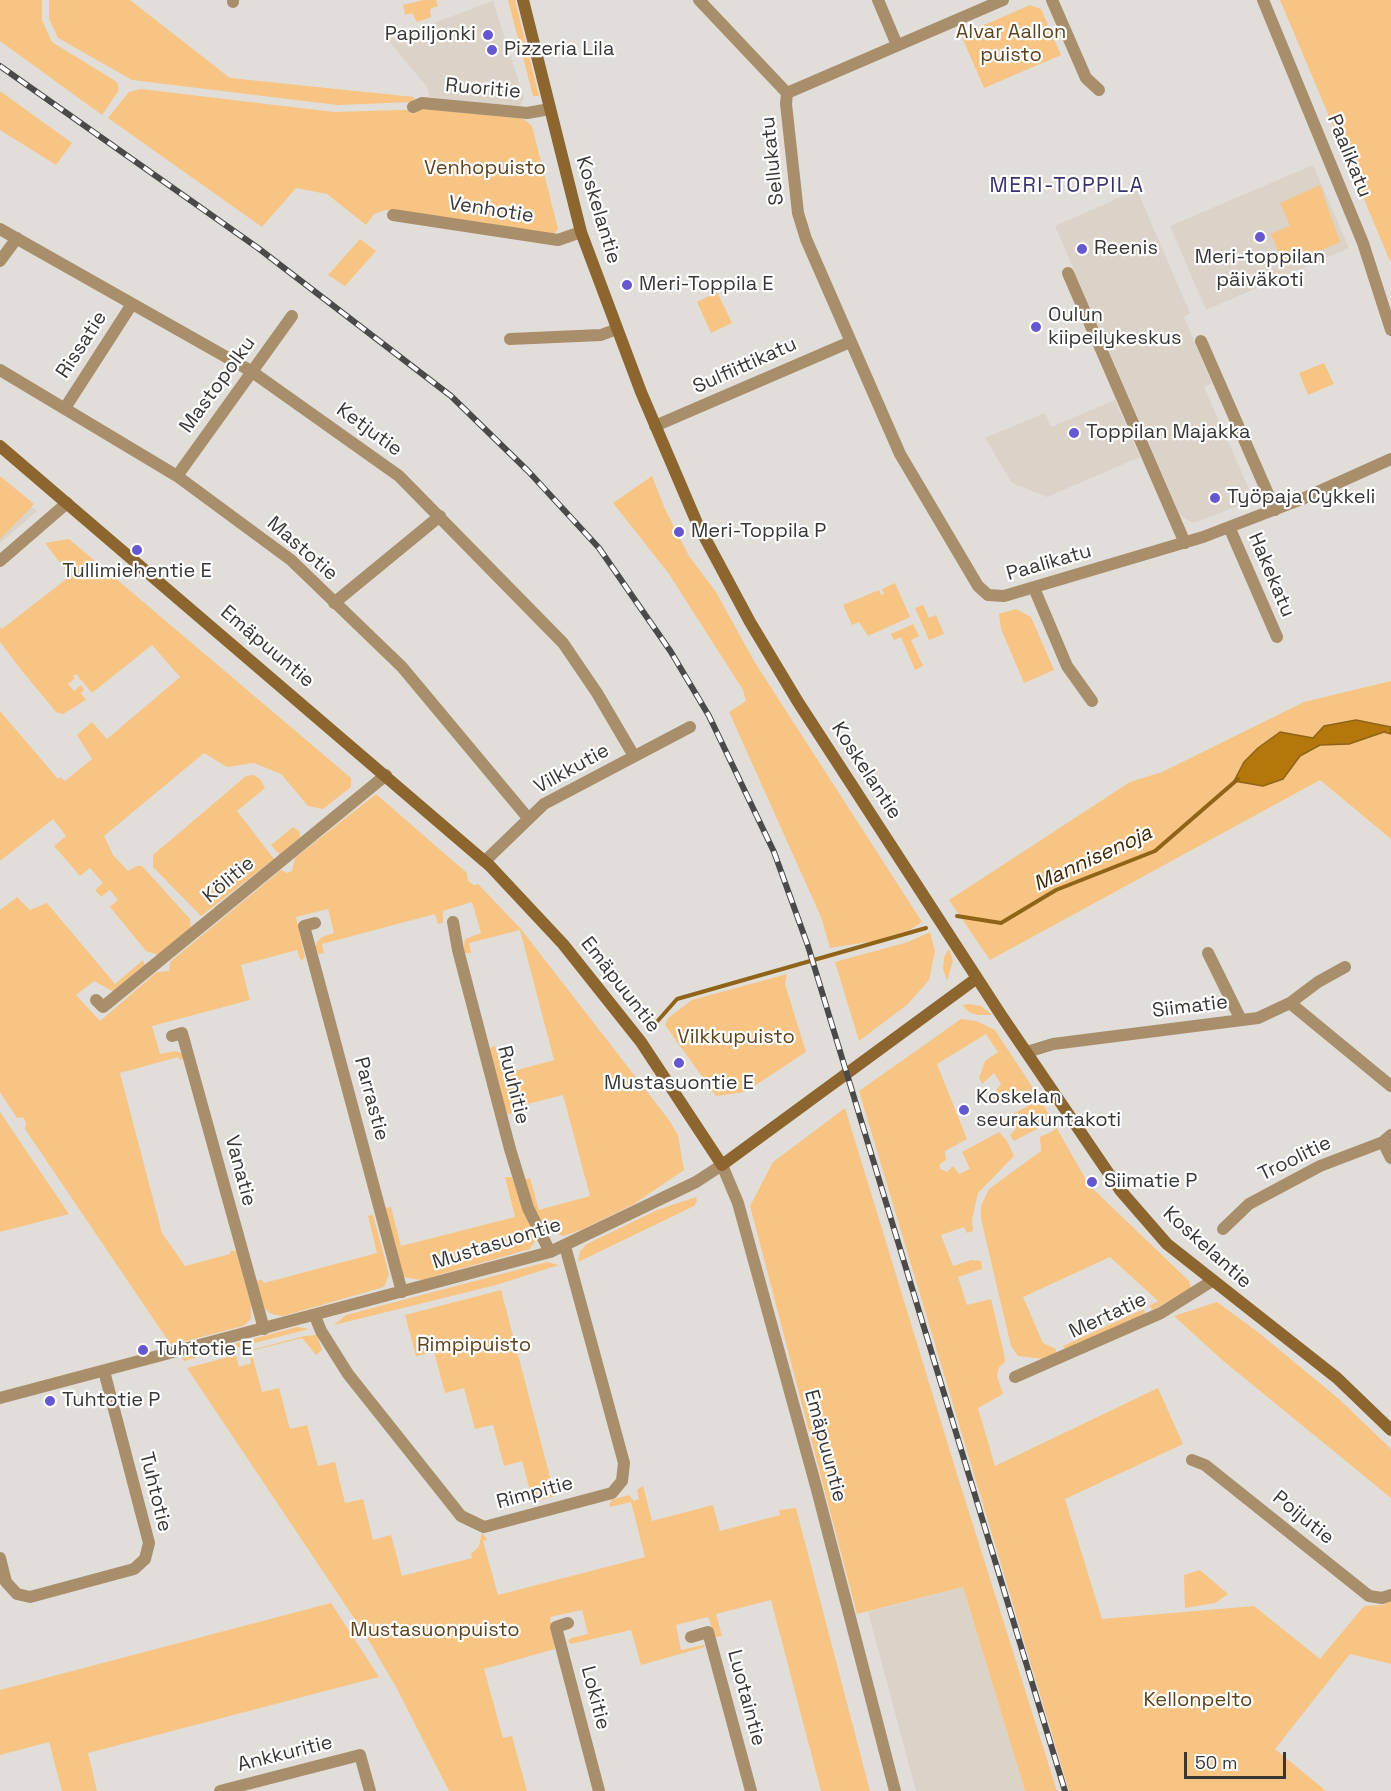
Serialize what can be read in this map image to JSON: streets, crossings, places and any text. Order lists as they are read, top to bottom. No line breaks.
{"streets":{"main road":["Koskelantie","Emäpuuntie","Mustasuontie"],"street":["Ruoritie","Paalikatu","Sellukatu","Venhotie","Rissatie","Sulfiittikatu","Mastopolku","Ketjutie","Mastotie","Hakekatu","Vilkkutie","Kölitie","Siimatie","Ruuhitie","Parrastie","Troolitie","Vanatie","Mertatie","Tuhtotie","Rimpitie","Poijutie","Lokitie","Luotaintie","Ankkuritie"]},"crossings":[["Ruoritie","Koskelantie"],["Paalikatu","Sellukatu"],["Paalikatu","Sulfiittikatu"],["Paalikatu","Hakekatu"],["Sellukatu","Sulfiittikatu"],["Venhotie","Koskelantie"],["Koskelantie","Sulfiittikatu"],["Koskelantie","Siimatie"],["Koskelantie","Mustasuontie"],["Koskelantie","Mertatie"],["Rissatie","Ketjutie"],["Rissatie","Mastotie"],["Mastopolku","Ketjutie"],["Mastopolku","Mastotie"],["Ketjutie","Vilkkutie"],["Mastotie","Vilkkutie"],["Emäpuuntie","Vilkkutie"],["Emäpuuntie","Kölitie"],["Emäpuuntie","Mustasuontie"],["Ruuhitie","Mustasuontie"],["Parrastie","Mustasuontie"],["Vanatie","Mustasuontie"],["Mustasuontie","Tuhtotie"],["Mustasuontie","Rimpitie"]],"districts":["MERI-TOPPILA"],"water":["Mannisenoja"],"parks":["Alvar Aallon puisto","Venhopuisto","Vilkkupuisto","Rimpipuisto","Mustasuonpuisto","Kellonpelto"],"places":["Papiljonki","Pizzeria Lila","Meri-toppilan päiväkoti","Reenis","Meri-Toppila E","Oulun kiipeilykeskus","Toppilan Majakka","Työpaja Cykkeli","Meri-Toppila P","Tullimiehentie E","Mustasuontie E","Koskelan seurakuntakoti","Siimatie P","Tuhtotie E","Tuhtotie P"],"scale_bar":"50 m"}
